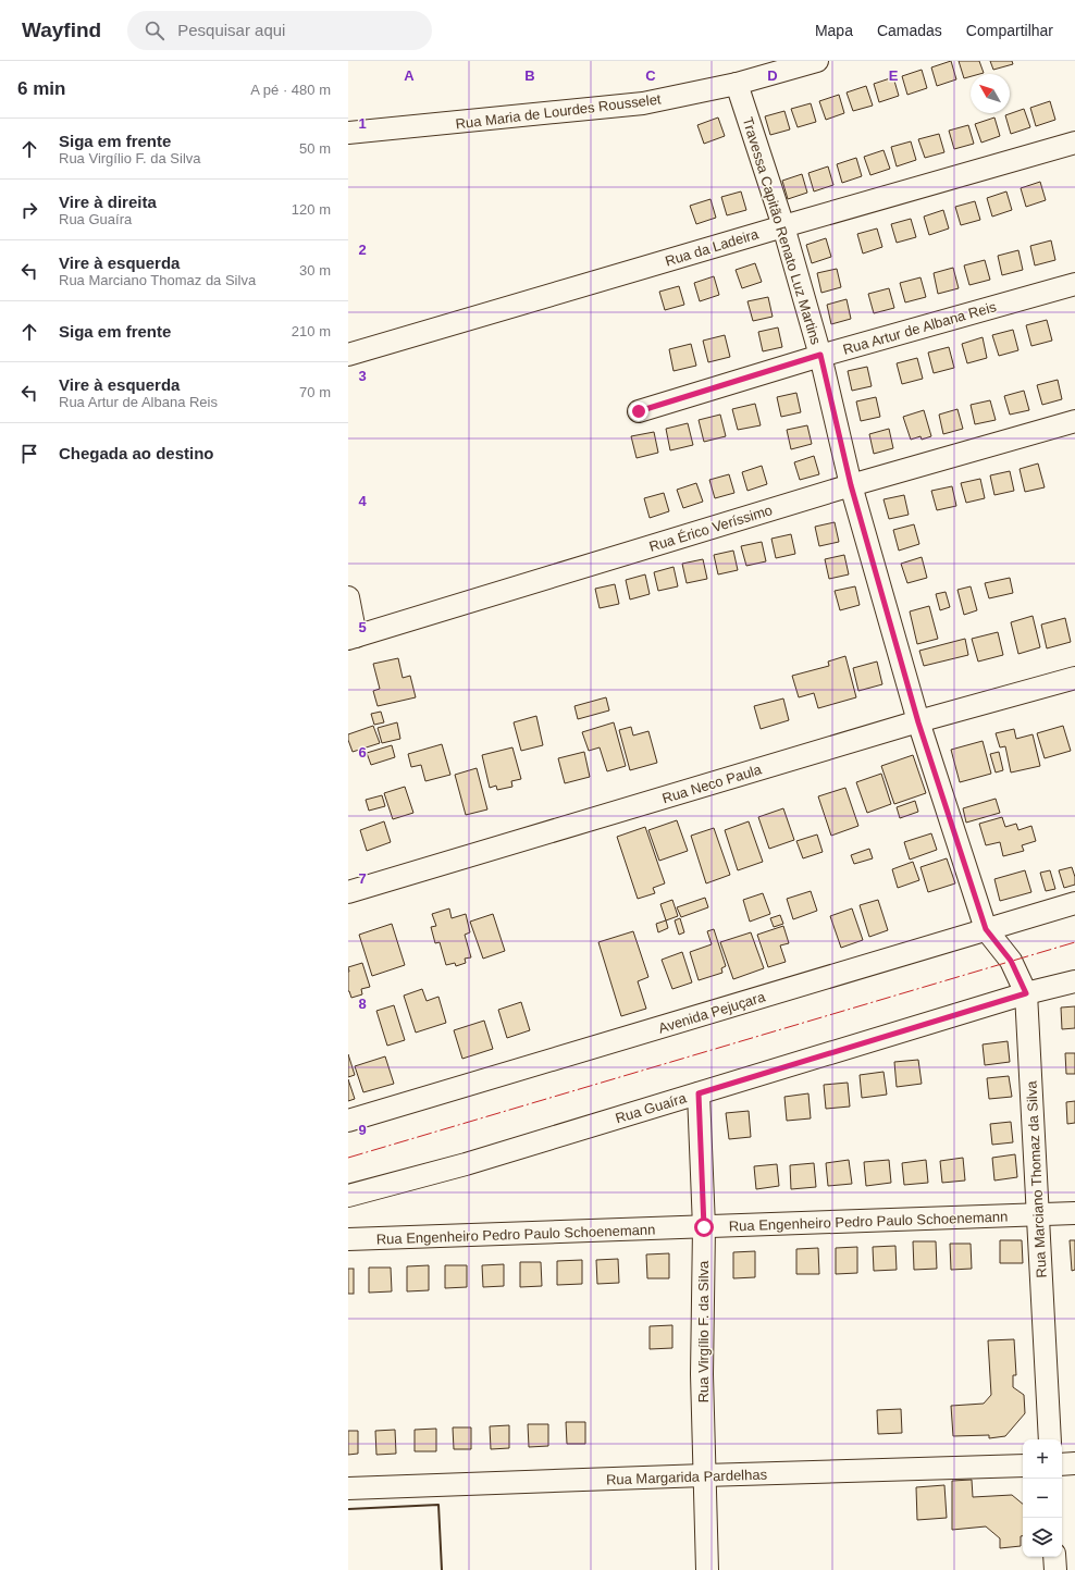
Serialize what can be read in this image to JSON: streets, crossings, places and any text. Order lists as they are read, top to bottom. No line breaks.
{"streets":{"street":["Rua Maria de Lourdes Rousselet","Travessa Capitão Renato Luz Martins","Rua da Ladeira","Rua Artur de Albana Reis","Rua Érico Veríssimo","Rua Neco Paula","Avenida Pejuçara","Rua Guaíra","Rua Marciano Thomaz da Silva","Rua Engenheiro Pedro Paulo Schoenemann","Rua Virgílio F. da Silva","Rua Margarida Pardelhas"]},"crossings":[["Rua Maria de Lourdes Rousselet","Travessa Capitão Renato Luz Martins"],["Travessa Capitão Renato Luz Martins","Rua da Ladeira"],["Travessa Capitão Renato Luz Martins","Rua Artur de Albana Reis"],["Travessa Capitão Renato Luz Martins","Rua Érico Veríssimo"],["Travessa Capitão Renato Luz Martins","Rua Neco Paula"],["Travessa Capitão Renato Luz Martins","Avenida Pejuçara"],["Travessa Capitão Renato Luz Martins","Rua Marciano Thomaz da Silva"],["Avenida Pejuçara","Rua Marciano Thomaz da Silva"],["Rua Guaíra","Rua Marciano Thomaz da Silva"],["Rua Guaíra","Rua Virgílio F. da Silva"],["Rua Marciano Thomaz da Silva","Rua Engenheiro Pedro Paulo Schoenemann"],["Rua Engenheiro Pedro Paulo Schoenemann","Rua Virgílio F. da Silva"],["Rua Virgílio F. da Silva","Rua Margarida Pardelhas"]],"north":"top left","page":{"header":"Wayfind","search":"Pesquisar aqui","nav":["Mapa","Camadas","Compartilhar"],"heading":["6 min","A pé · 480 m"],"list":[["Siga em frente","Rua Virgílio F. da Silva","50 m"],["Vire à direita","Rua Guaíra","120 m"],["Vire à esquerda","Rua Marciano Thomaz da Silva","30 m"],["Siga em frente","210 m"],["Vire à esquerda","Rua Artur de Albana Reis","70 m"],"Chegada ao destino"],"map_buttons":["+","−"]},"grid":{"columns":["A","B","C","D","E"],"rows":["1","2","3","4","5","6","7","8","9"]}}
